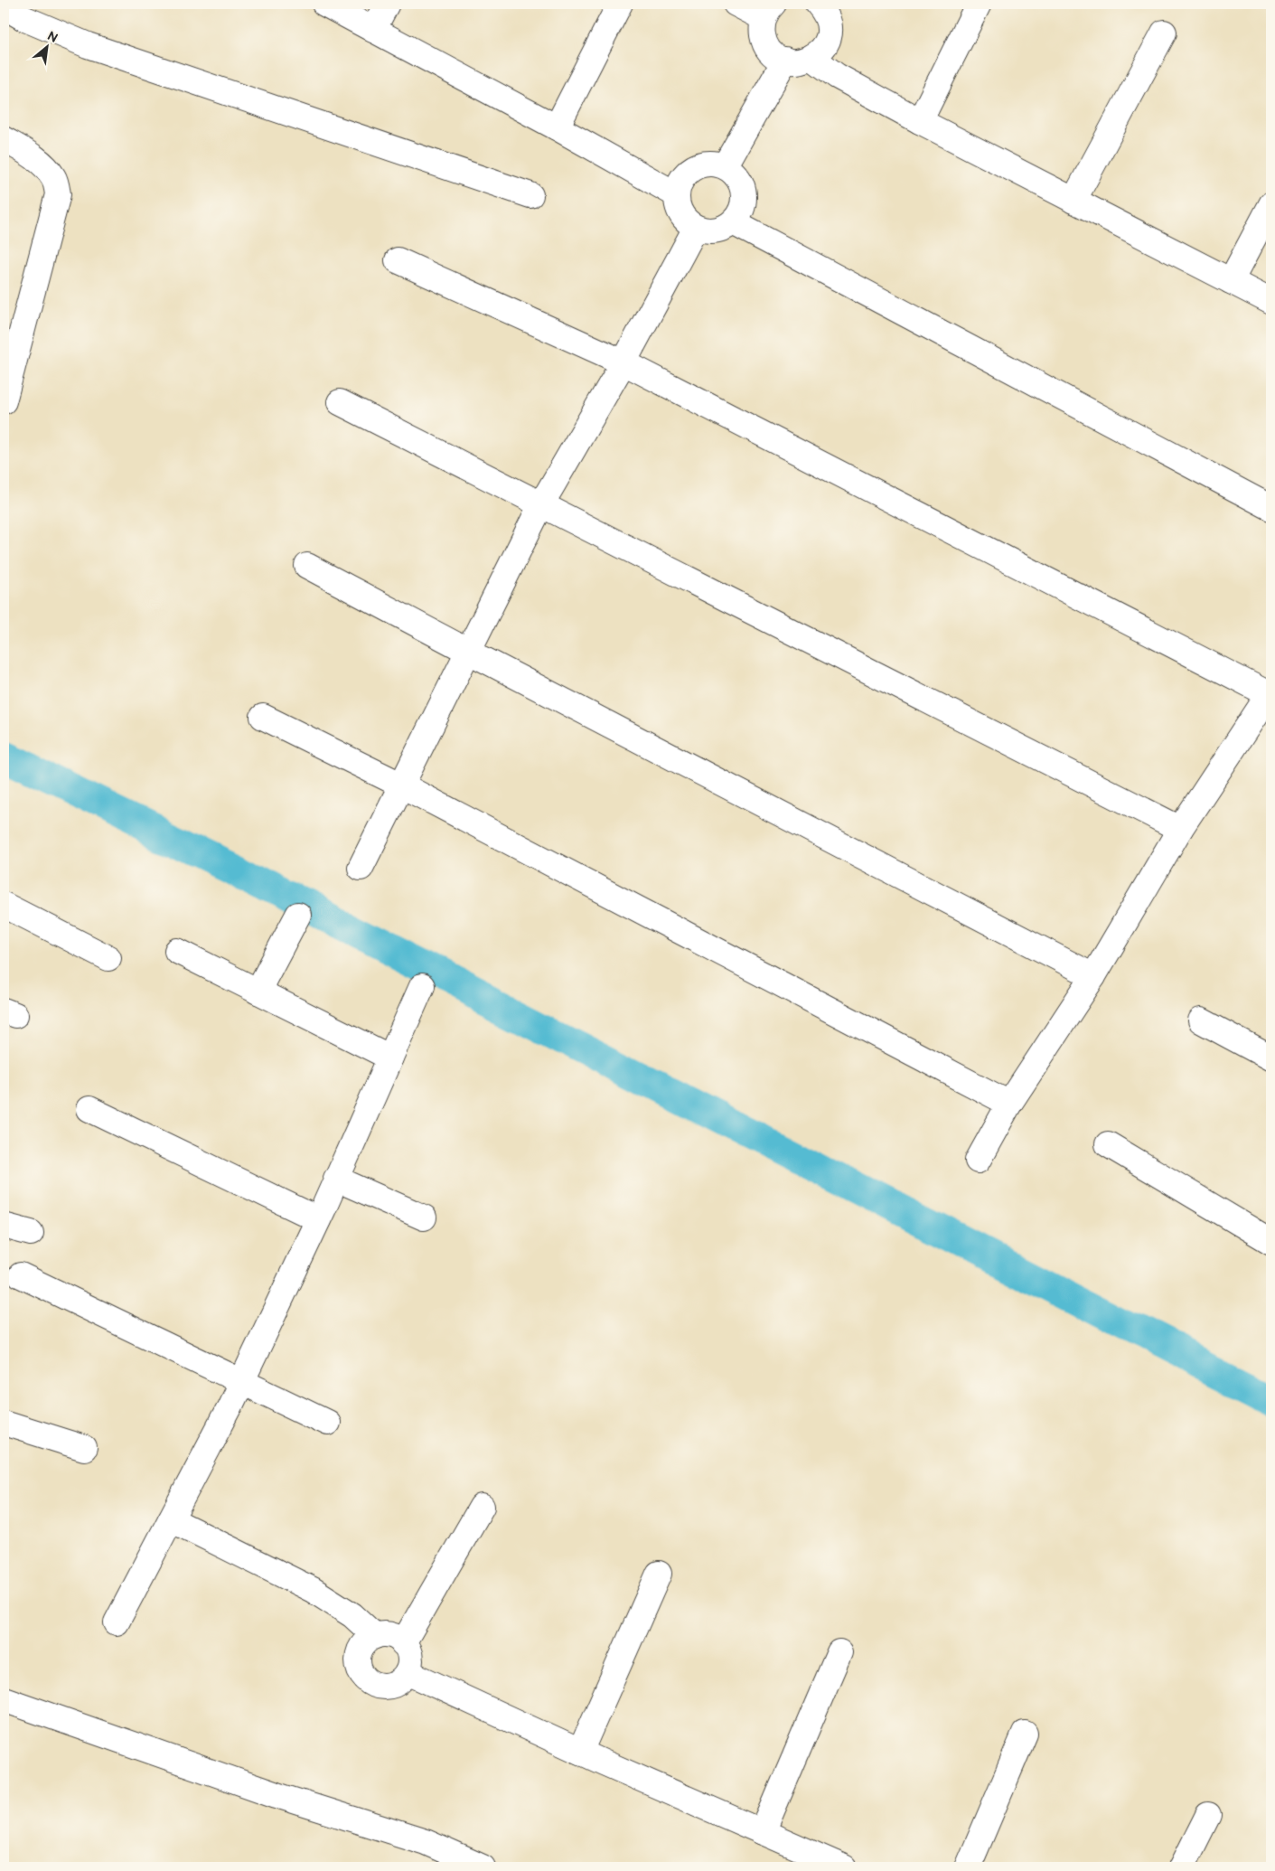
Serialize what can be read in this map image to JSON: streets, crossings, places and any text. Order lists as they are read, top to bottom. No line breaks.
{"north":"top right"}
